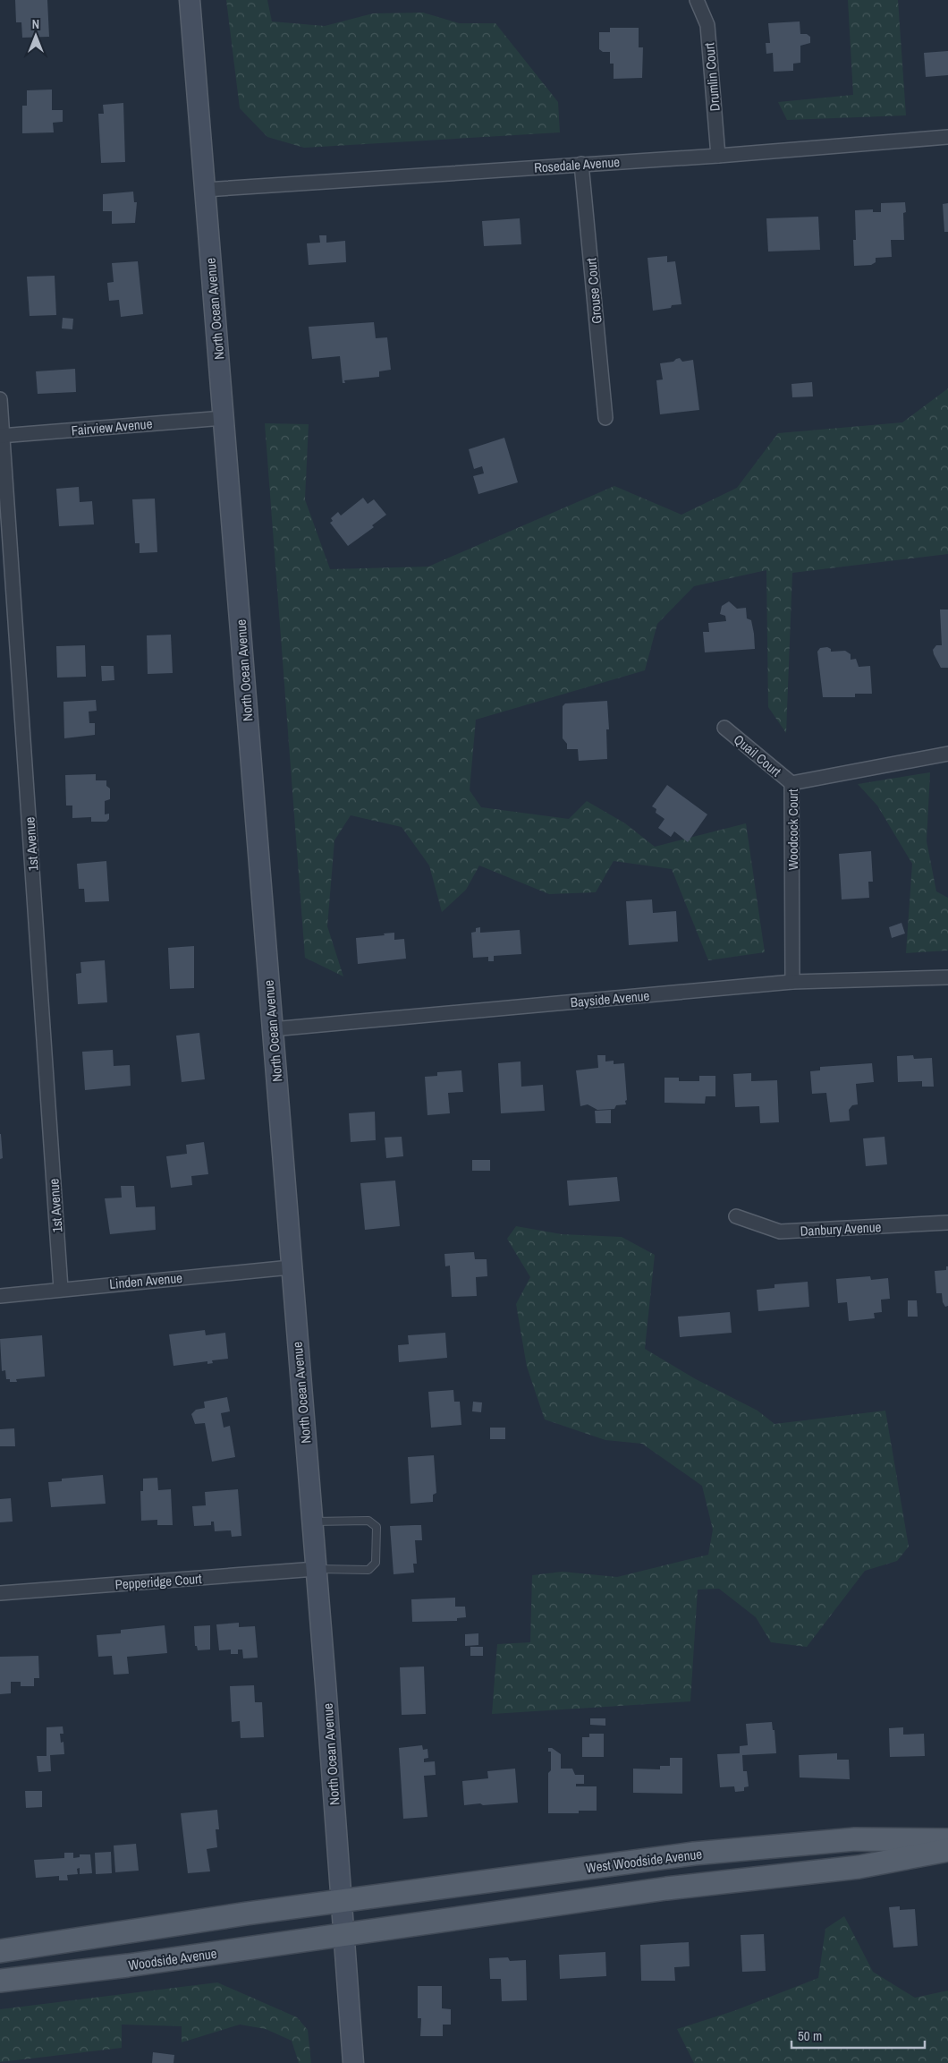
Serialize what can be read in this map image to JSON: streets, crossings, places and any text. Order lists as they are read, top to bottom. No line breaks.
{"streets":{"main road":["North Ocean Avenue","West Woodside Avenue","Woodside Avenue"],"street":["Drumlin Court","Rosedale Avenue","Grouse Court","Fairview Avenue","Quail Court","Woodcock Court","1st Avenue","Bayside Avenue","Danbury Avenue","Linden Avenue","Pepperidge Court"]},"crossings":[["Drumlin Court","Rosedale Avenue"],["Rosedale Avenue","Grouse Court"],["Rosedale Avenue","North Ocean Avenue"],["North Ocean Avenue","Fairview Avenue"],["North Ocean Avenue","Bayside Avenue"],["North Ocean Avenue","Linden Avenue"],["North Ocean Avenue","Pepperidge Court"],["North Ocean Avenue","West Woodside Avenue"],["North Ocean Avenue","Woodside Avenue"],["Fairview Avenue","1st Avenue"],["Quail Court","Woodcock Court"],["Woodcock Court","Bayside Avenue"],["1st Avenue","Linden Avenue"]],"scale_bar":"50 m","north":"top"}
